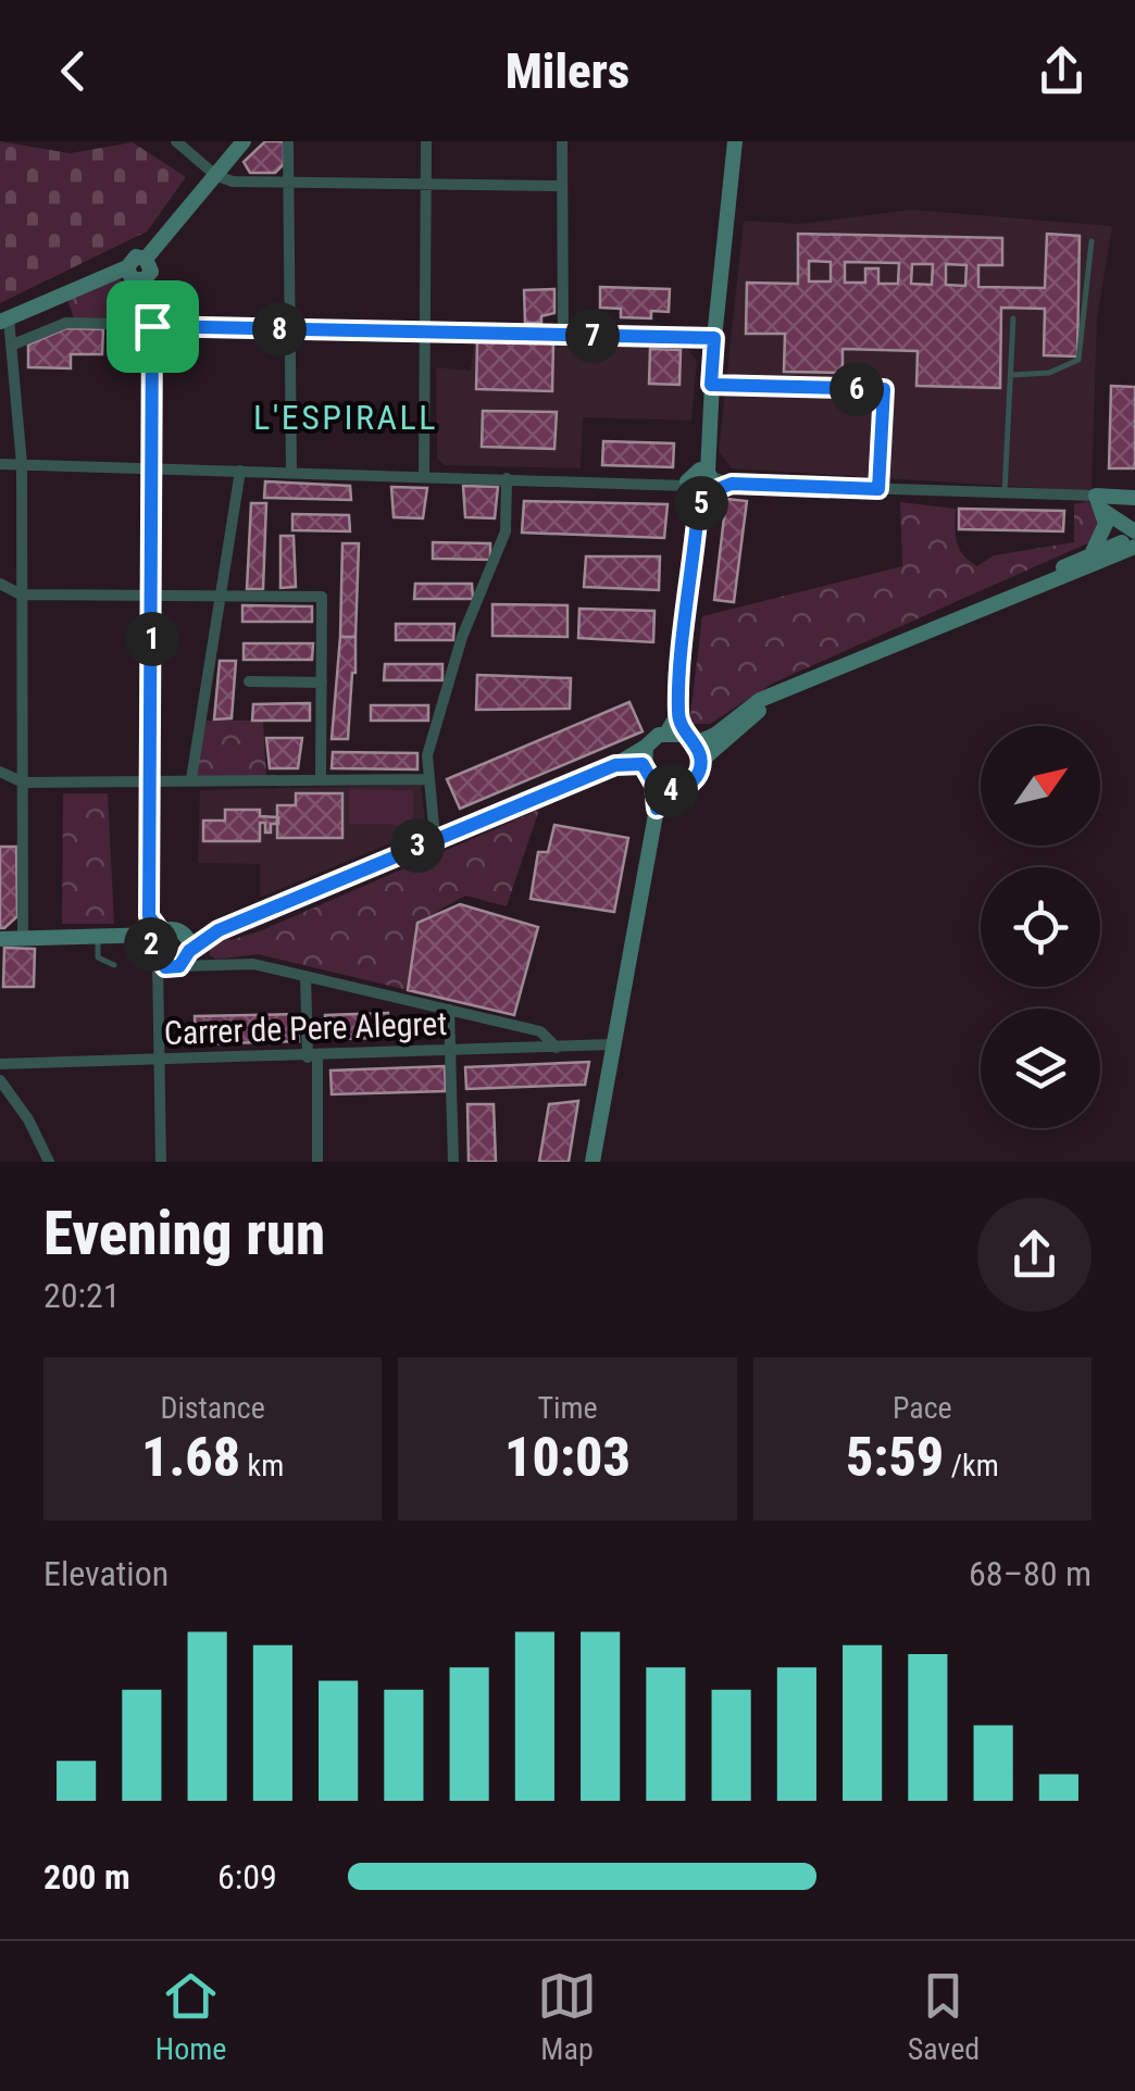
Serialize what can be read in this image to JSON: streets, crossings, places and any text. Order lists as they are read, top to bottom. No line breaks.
{"streets":{"street":["Carrer de Pere Alegret"]},"districts":["L'ESPIRALL"],"north":"top right","page":{"header":"Milers","pins":["8","7","6","5","1","4","3","2"],"heading":["Evening run","20:21"],"stats":[["Distance","1.68 km"],["Time","10:03"],["Pace","5:59 /km"]],"chart":["Elevation","68–80 m"],"list":[{"name":"200 m","note":"6:09"}],"tabs":["Home","Map","Saved"]}}
